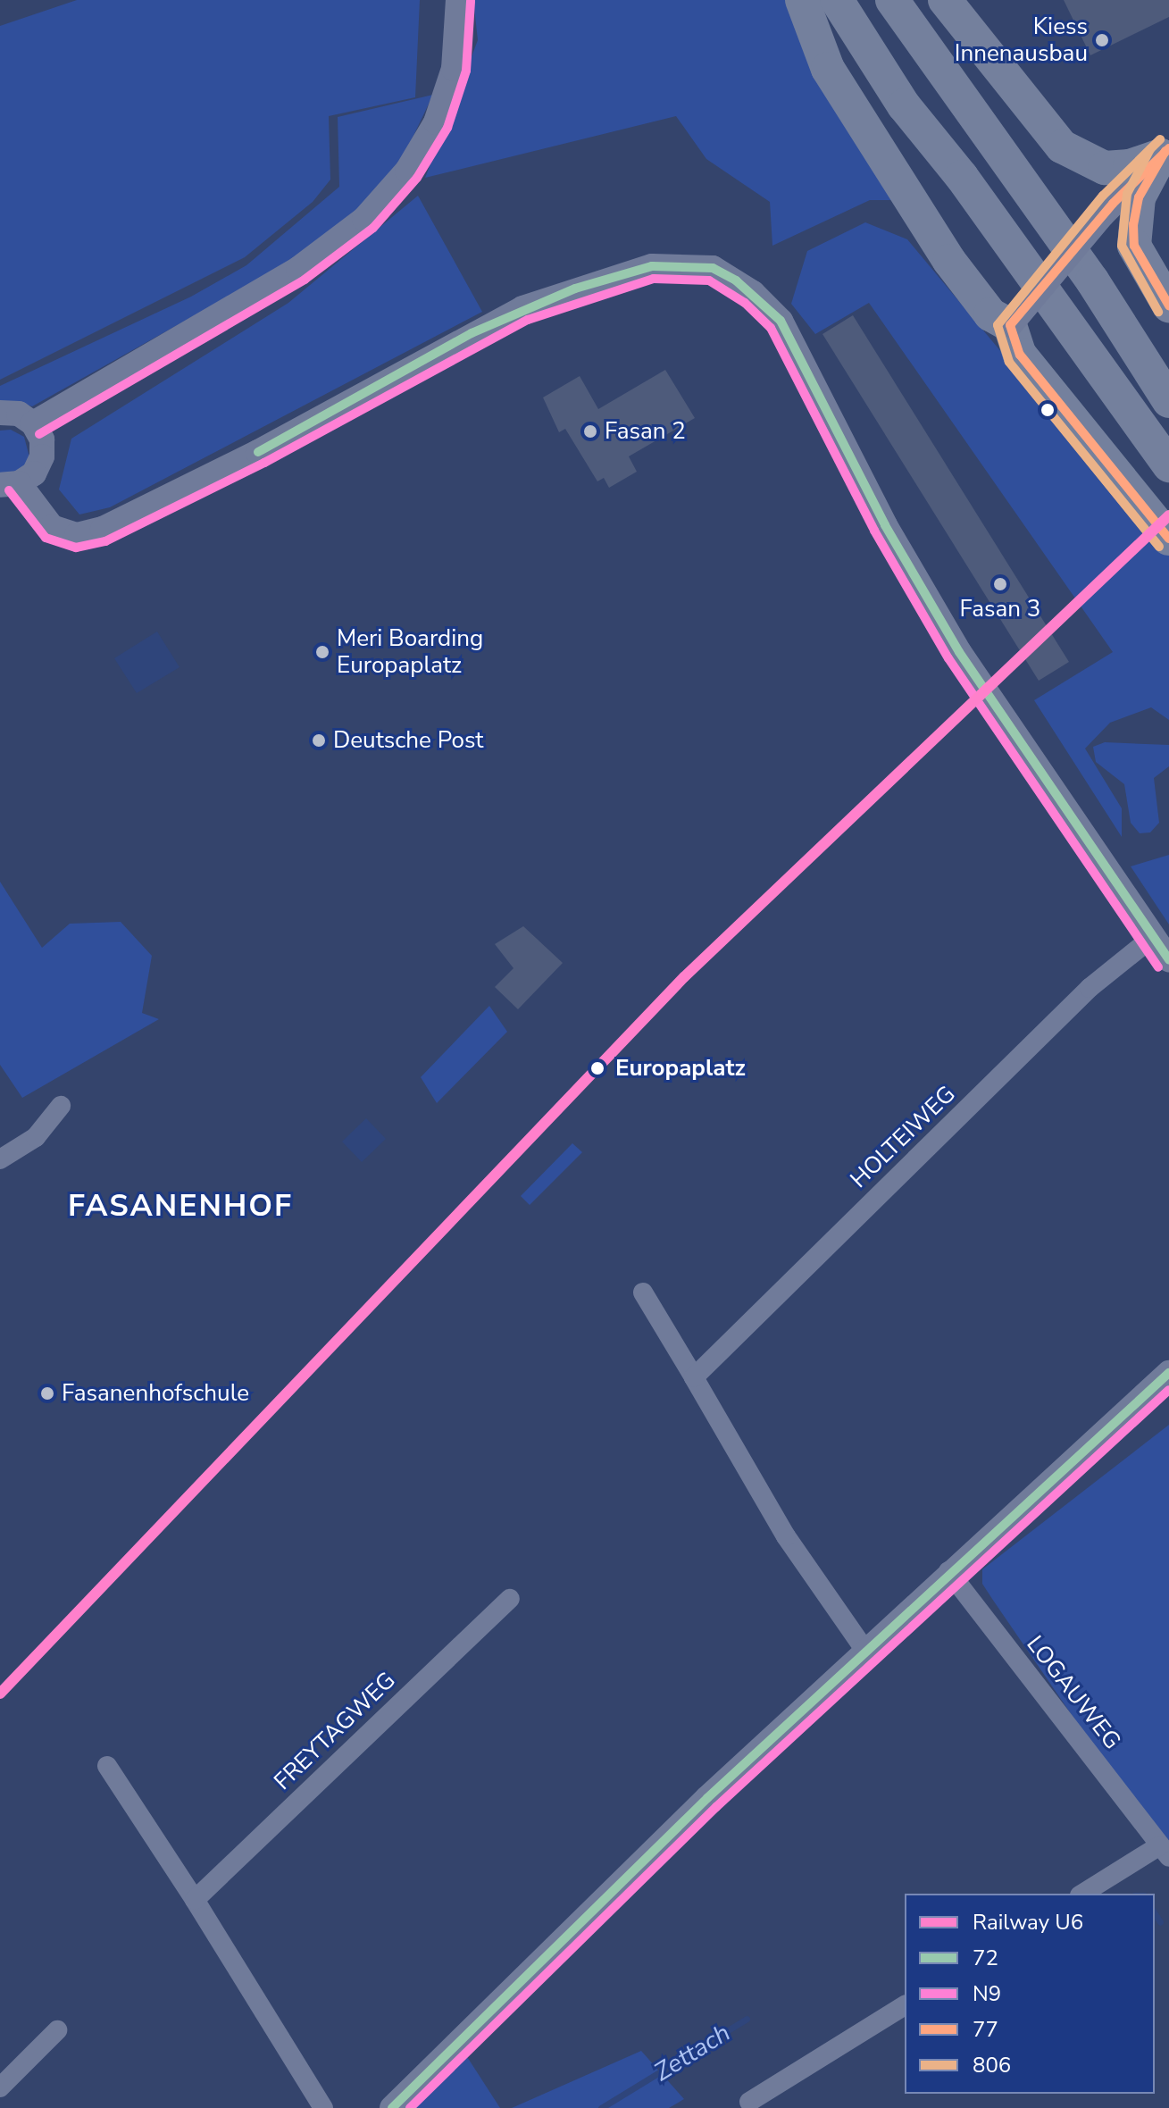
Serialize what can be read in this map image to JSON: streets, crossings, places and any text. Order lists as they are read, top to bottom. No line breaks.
{"streets":{"street":["HOLTEIWEG","LOGAUWEG","FREYTAGWEG"]},"districts":["FASANENHOF"],"water":["Zettach"],"places":["Kiess Innenausbau","Fasan 2","Fasan 3","Meri Boarding Europaplatz","Deutsche Post","Europaplatz","Fasanenhofschule"],"lines":["transit line N9","transit line 806","transit line 77","transit line 72","rail line U6"],"legend":["Railway U6","72","N9","77","806"]}
